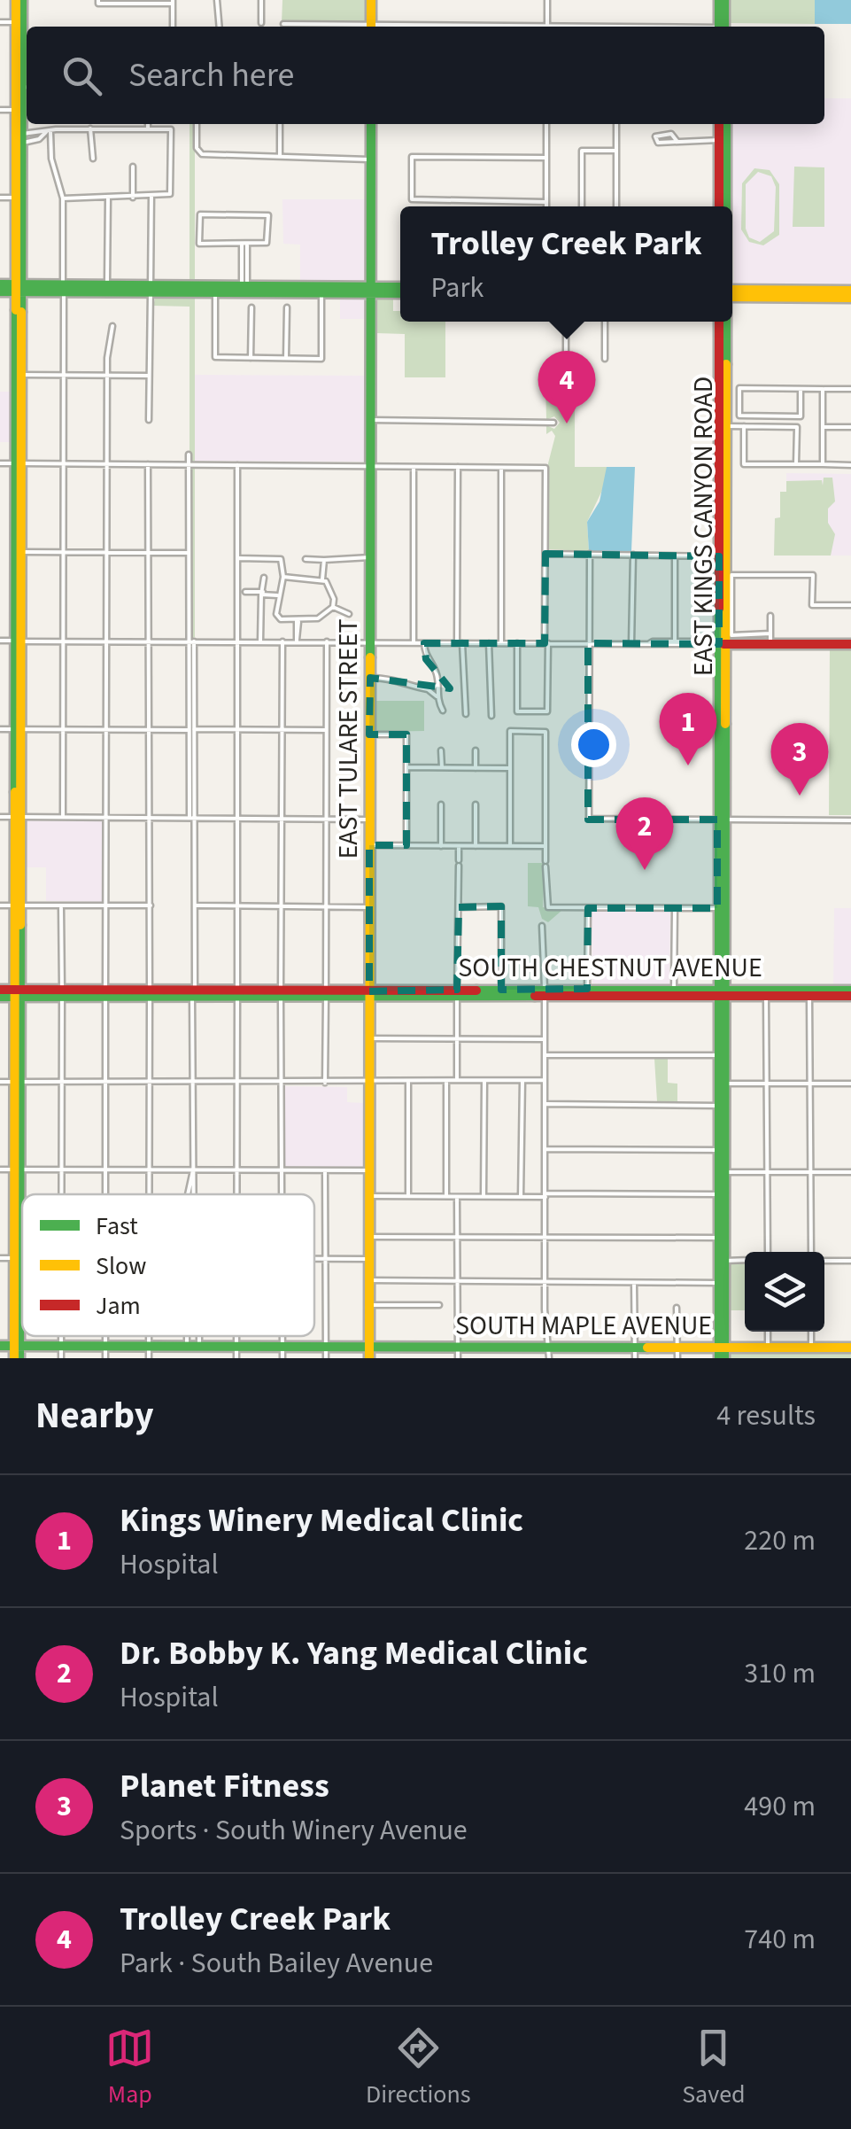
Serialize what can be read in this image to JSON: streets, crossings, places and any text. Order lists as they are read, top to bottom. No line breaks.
{"streets":{"main road":["EAST KINGS CANYON ROAD","EAST TULARE STREET","SOUTH CHESTNUT AVENUE","SOUTH MAPLE AVENUE"]},"crossings":[["EAST KINGS CANYON ROAD","SOUTH CHESTNUT AVENUE"],["EAST KINGS CANYON ROAD","SOUTH MAPLE AVENUE"],["EAST TULARE STREET","SOUTH CHESTNUT AVENUE"],["EAST TULARE STREET","SOUTH MAPLE AVENUE"]],"legend":["Fast","Slow","Jam"],"page":{"search":"Search here","popup":["Trolley Creek Park","Park"],"pins":["4","1","3","2"],"heading":["Nearby","4 results"],"list":[{"mark":"1","name":"Kings Winery Medical Clinic","note":"Hospital","value":"220 m"},{"mark":"2","name":"Dr. Bobby K. Yang Medical Clinic","note":"Hospital","value":"310 m"},{"mark":"3","name":"Planet Fitness","note":"Sports · South Winery Avenue","value":"490 m"},{"mark":"4","name":"Trolley Creek Park","note":"Park · South Bailey Avenue","value":"740 m"}],"nav":["Map","Directions","Saved"]}}
